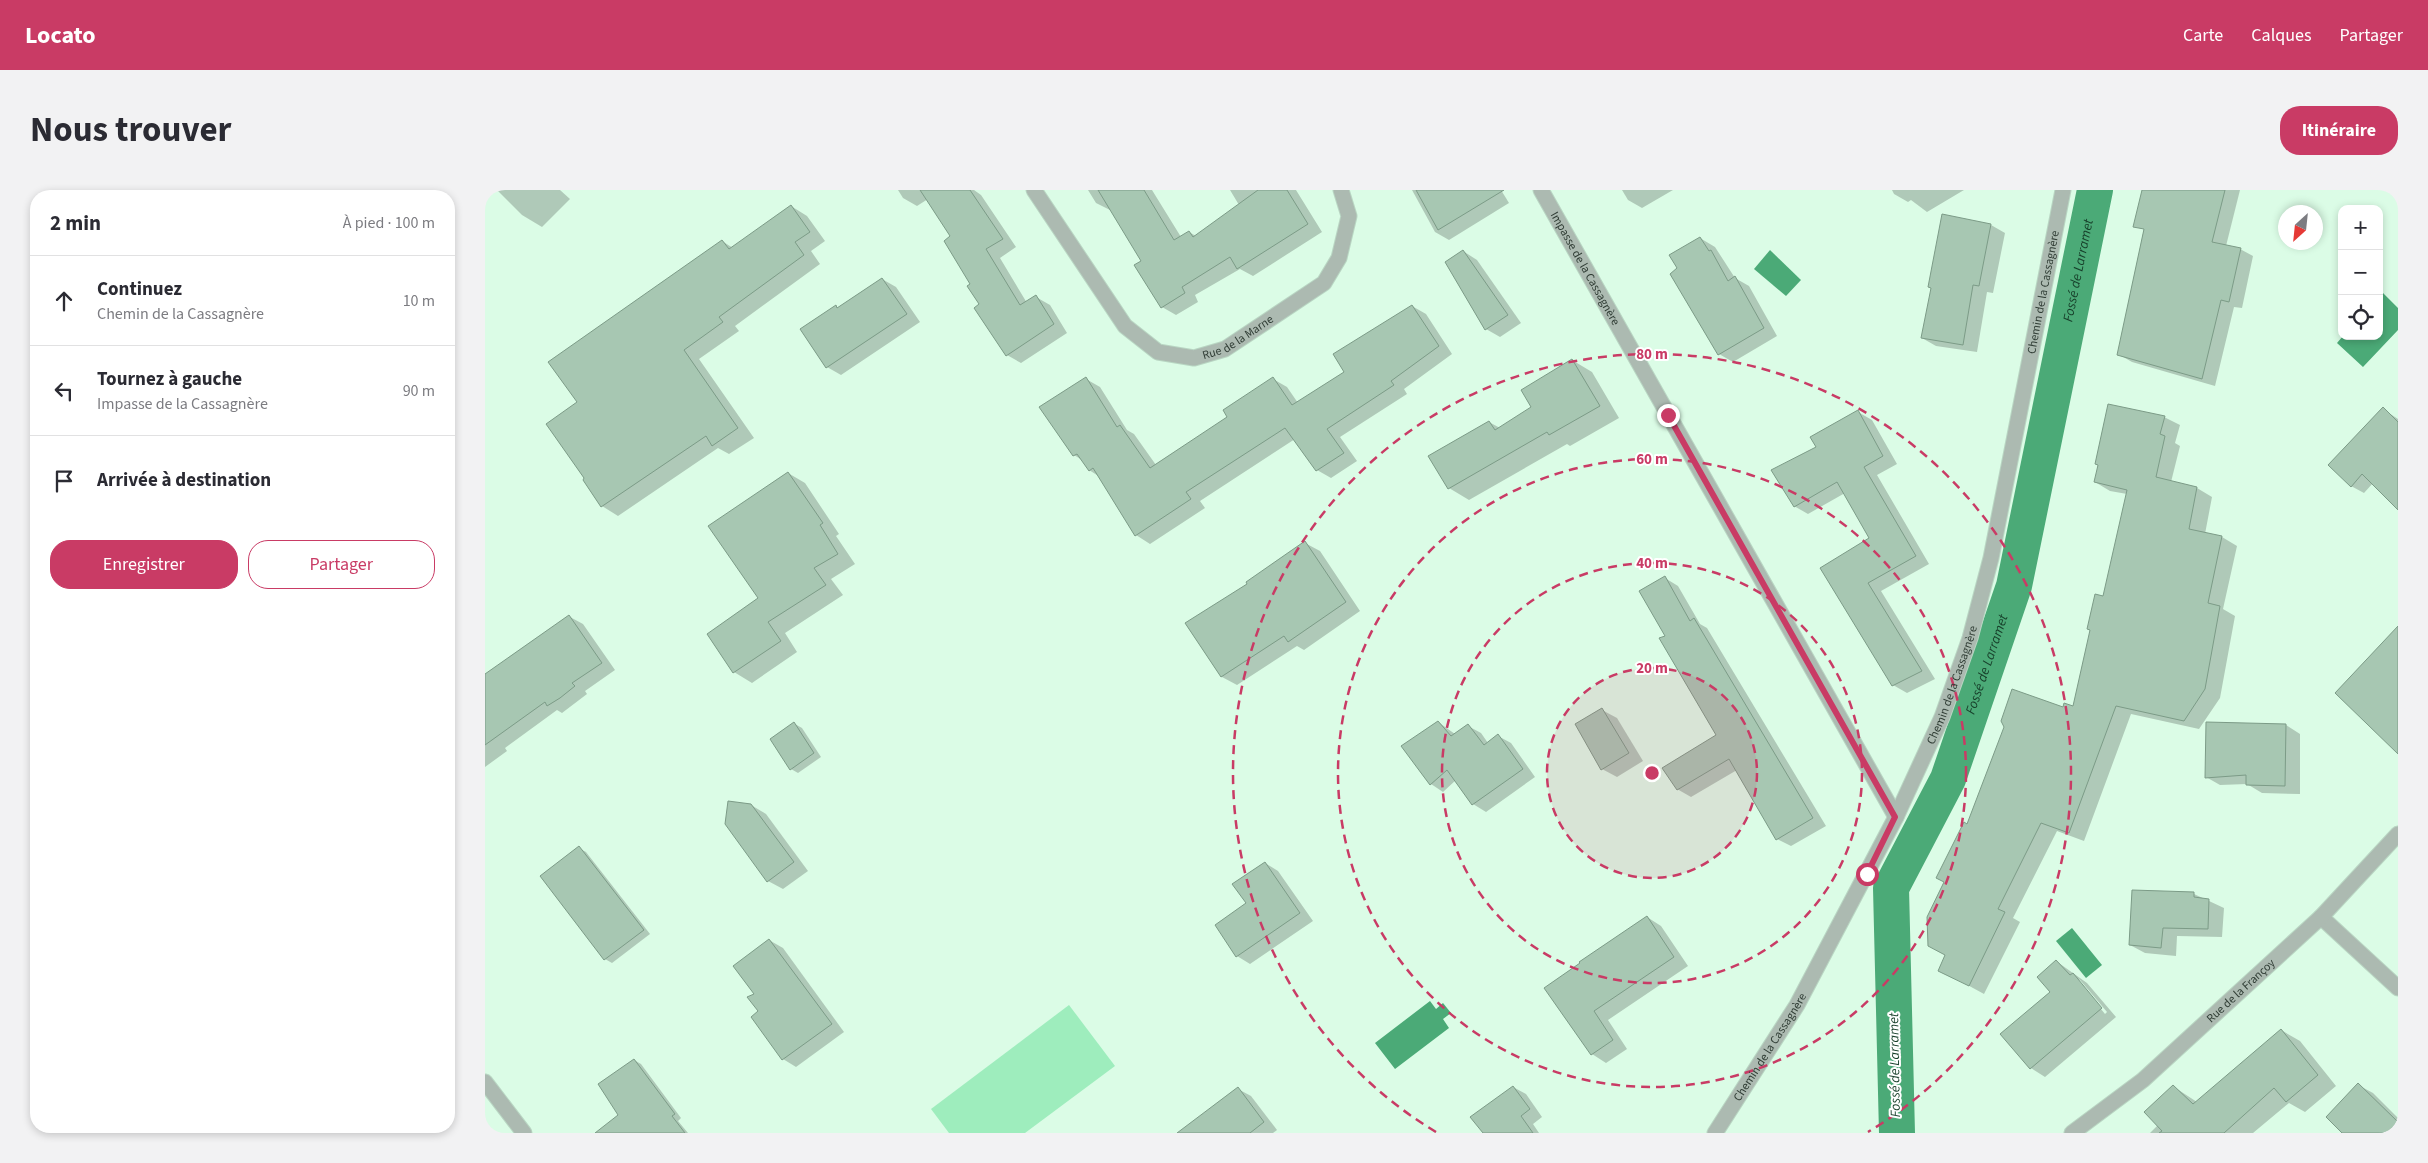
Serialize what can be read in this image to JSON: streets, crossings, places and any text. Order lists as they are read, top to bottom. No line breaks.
{"streets":{"street":["Impasse de la Cassagnère","Chemin de la Cassagnère","Rue de la Marne","Rue de la Françoy"]},"crossings":[["Impasse de la Cassagnère","Chemin de la Cassagnère"]],"water":["Fossé de Larramet"],"north":"bottom left","page":{"header":"Locato","nav":["Carte","Calques","Partager"],"title":"Nous trouver","buttons":["Itinéraire",["Enregistrer","Partager"]],"heading":["2 min","À pied · 100 m"],"map_buttons":["+","−"],"list":[["Continuez","Chemin de la Cassagnère","10 m"],["Tournez à gauche","Impasse de la Cassagnère","90 m"],"Arrivée à destination"]},"rings":["80 m","60 m","40 m","20 m"]}
